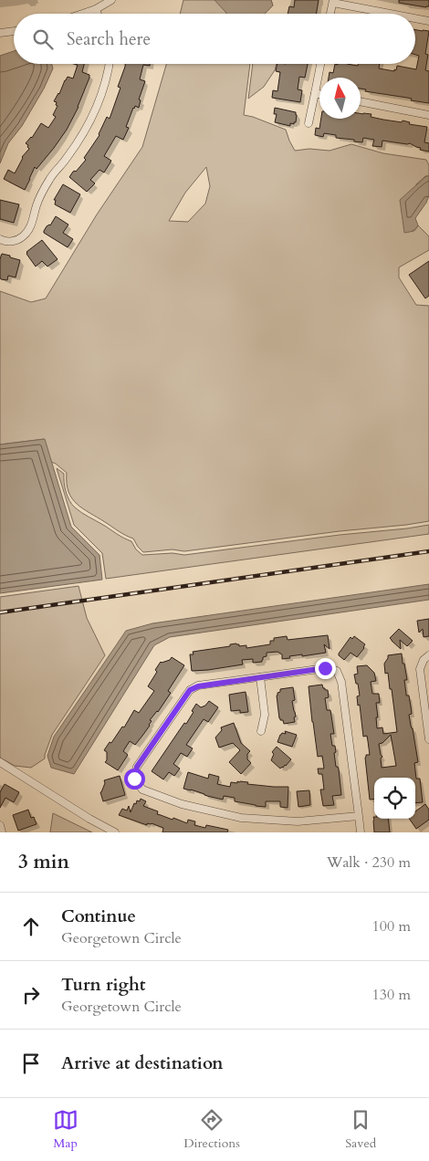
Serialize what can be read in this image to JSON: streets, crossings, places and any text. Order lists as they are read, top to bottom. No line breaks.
{"north":"top","page":{"search":"Search here","heading":["3 min","Walk · 230 m"],"list":[["Continue","Georgetown Circle","100 m"],["Turn right","Georgetown Circle","130 m"],"Arrive at destination"],"nav":["Map","Directions","Saved"]}}
